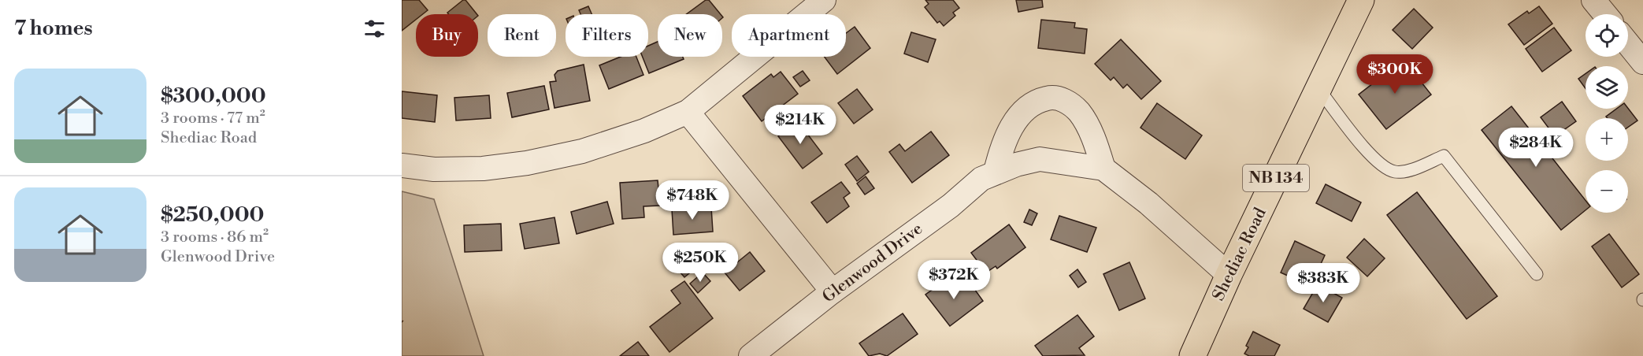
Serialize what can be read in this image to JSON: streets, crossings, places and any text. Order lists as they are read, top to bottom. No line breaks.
{"streets":{"main road":["NB 134","Shediac Road"],"street":["Glenwood Drive"]},"crossings":[["Shediac Road","Glenwood Drive"]],"page":{"heading":"7 homes","map_buttons":["+","−"],"chip":["Buy","Rent","Filters","New","Apartment"],"price":["$300K","$214K","$284K","$748K","$250K","$372K","$383K"],"list":[{"name":"$300,000","note":"3 rooms · 77 m² · Shediac Road"},{"name":"$250,000","note":"3 rooms · 86 m² · Glenwood Drive"}]}}
